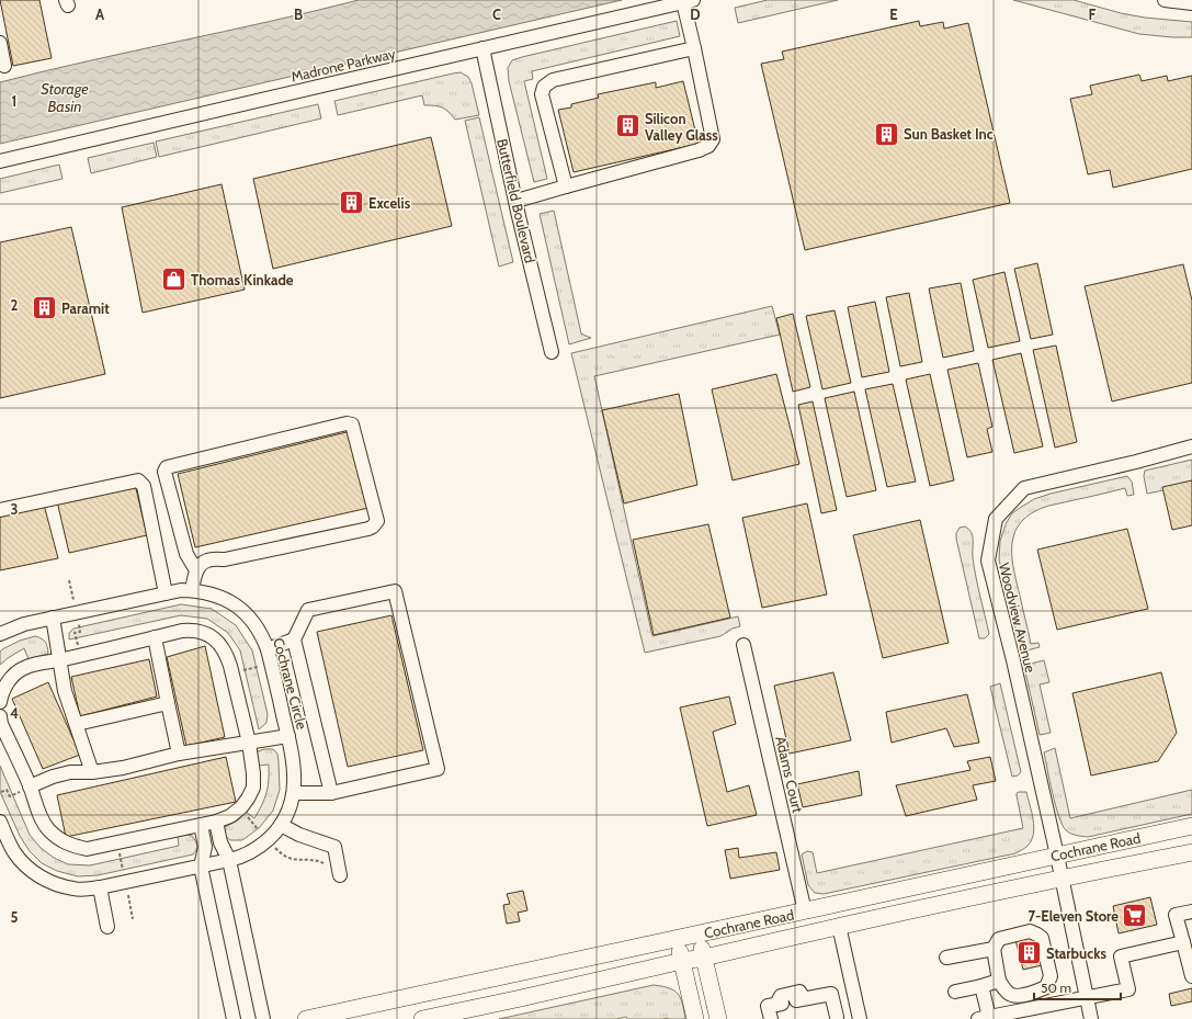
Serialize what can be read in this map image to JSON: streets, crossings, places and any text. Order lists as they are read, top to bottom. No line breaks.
{"streets":{"main road":["Cochrane Road"],"street":["Madrone Parkway","Butterfield Boulevard","Woodview Avenue","Cochrane Circle","Adams Court"]},"crossings":[["Madrone Parkway","Butterfield Boulevard"],["Woodview Avenue","Cochrane Road"],["Adams Court","Cochrane Road"]],"water":["Storage Basin"],"places":{"building":["Silicon Valley Glass","Sun Basket Inc","Excelis","Paramit","Starbucks"],"shop":["Thomas Kinkade"],"supermarket":["7-Eleven Store"]},"scale_bar":"50 m","grid":{"columns":["A","B","C","D","E","F"],"rows":["1","2","3","4","5"]}}
